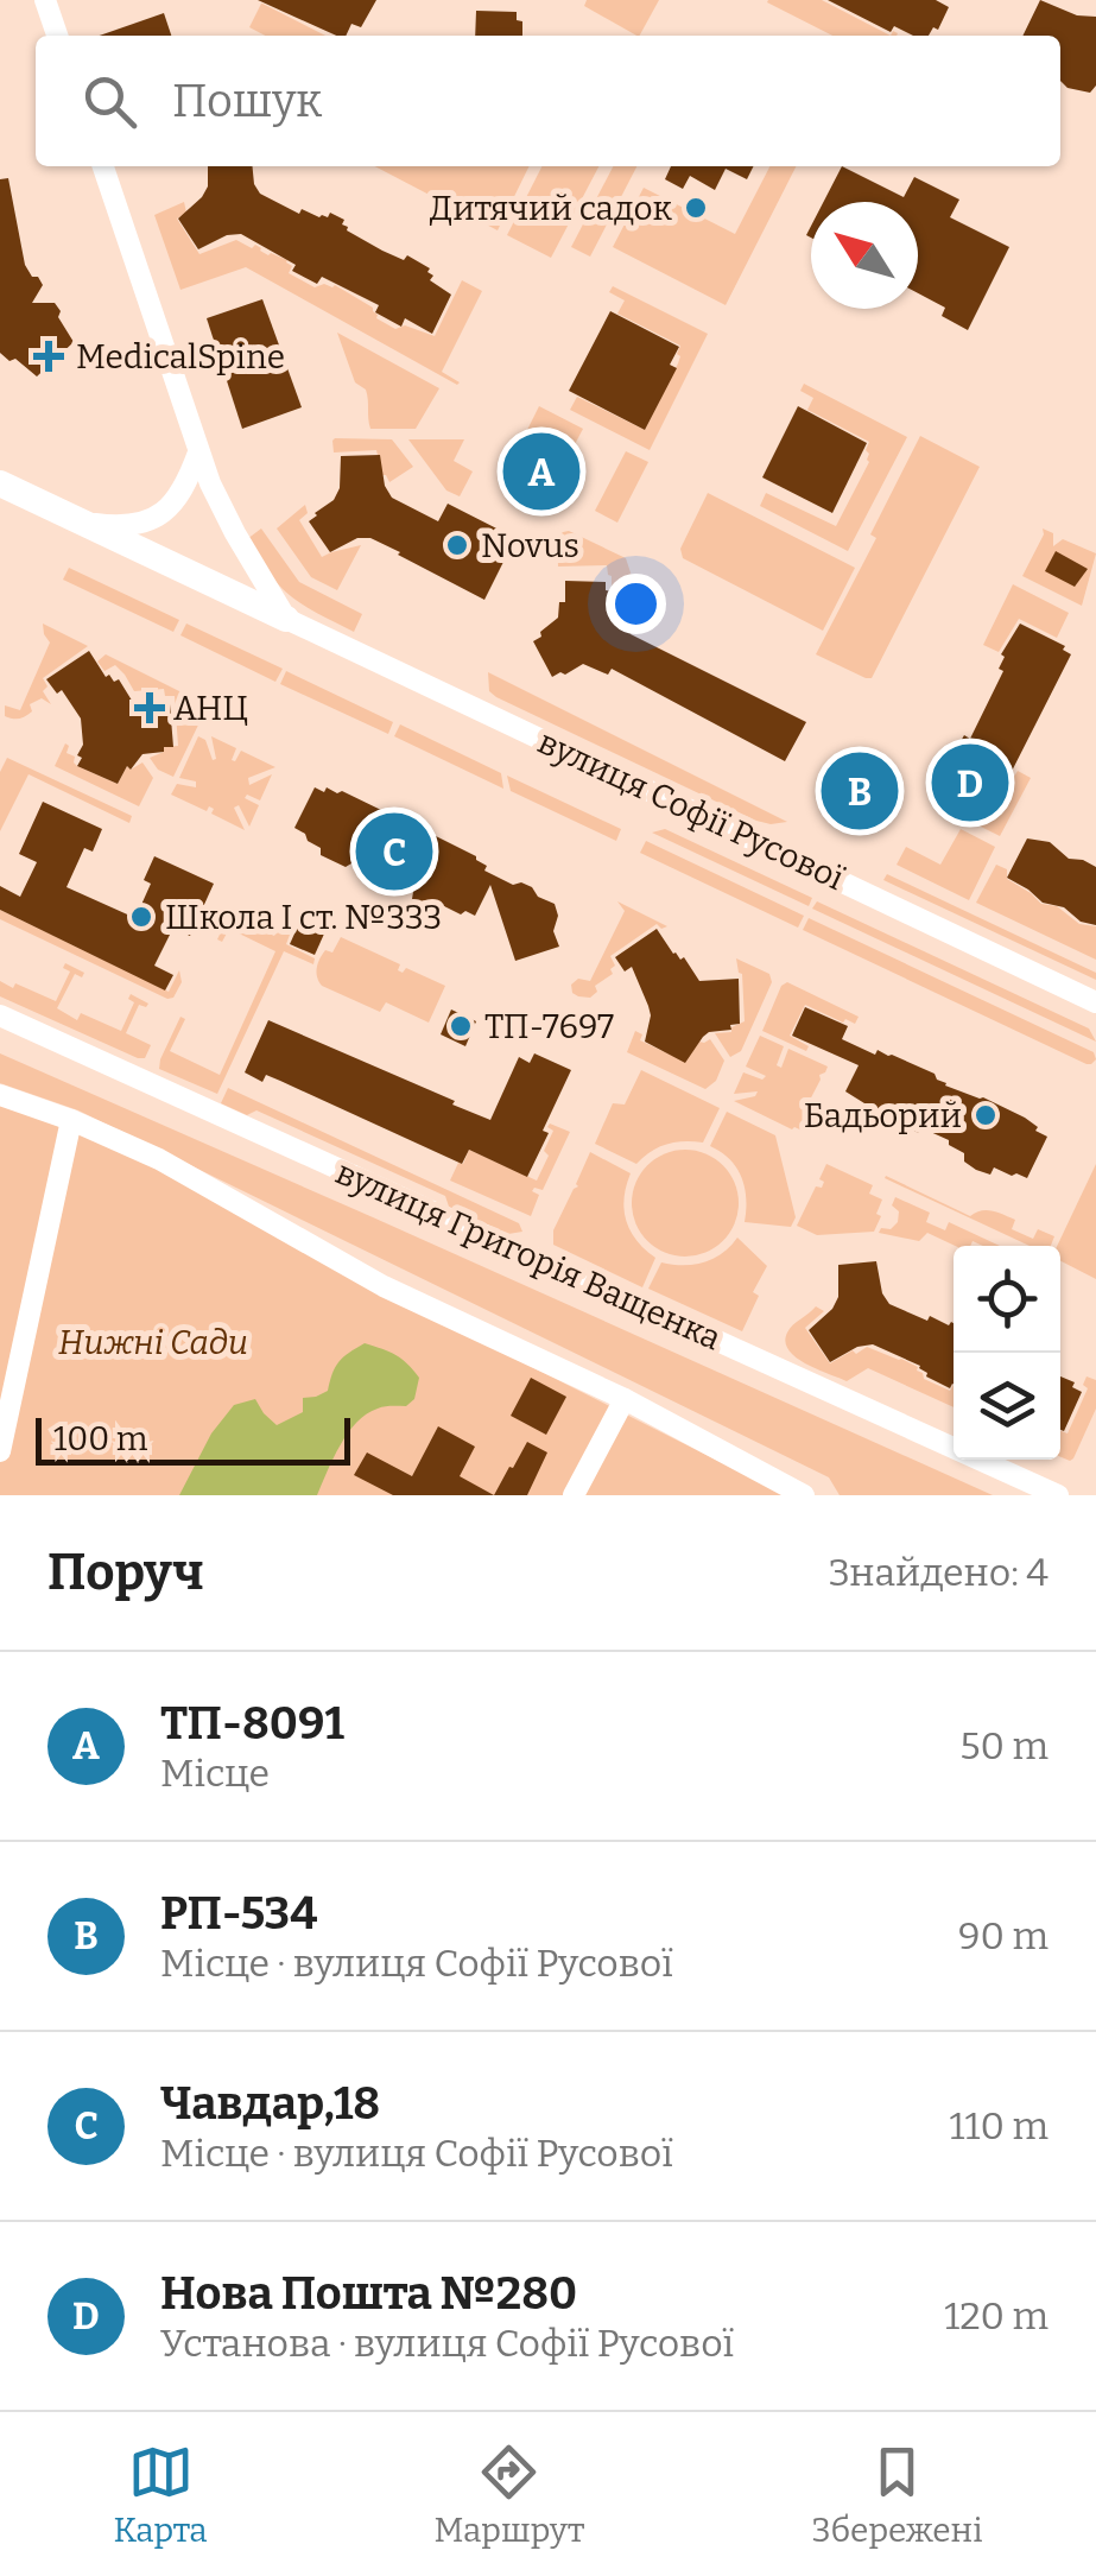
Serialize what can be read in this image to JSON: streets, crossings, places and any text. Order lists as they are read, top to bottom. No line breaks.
{"streets":{"street":["вулиця Софії Русової","вулиця Григорія Ващенка"]},"parks":["Нижні Сади"],"places":{"other":["Дитячий садок","Novus","Школа І ст. №333","ТП-7697","Бадьорий"],"health":["MedicalSpine","АНЦ"]},"scale_bar":"100 m","north":"top left","page":{"search":"Пошук","pins":["A","D","B","C"],"scale":"100 m","heading":["Поруч","Знайдено: 4"],"list":[{"mark":"A","name":"ТП-8091","note":"Місце","value":"50 m"},{"mark":"B","name":"РП-534","note":"Місце · вулиця Софії Русової","value":"90 m"},{"mark":"C","name":"Чавдар,18","note":"Місце · вулиця Софії Русової","value":"110 m"},{"mark":"D","name":"Нова Пошта №280","note":"Установа · вулиця Софії Русової","value":"120 m"}],"nav":["Карта","Маршрут","Збережені"]}}
